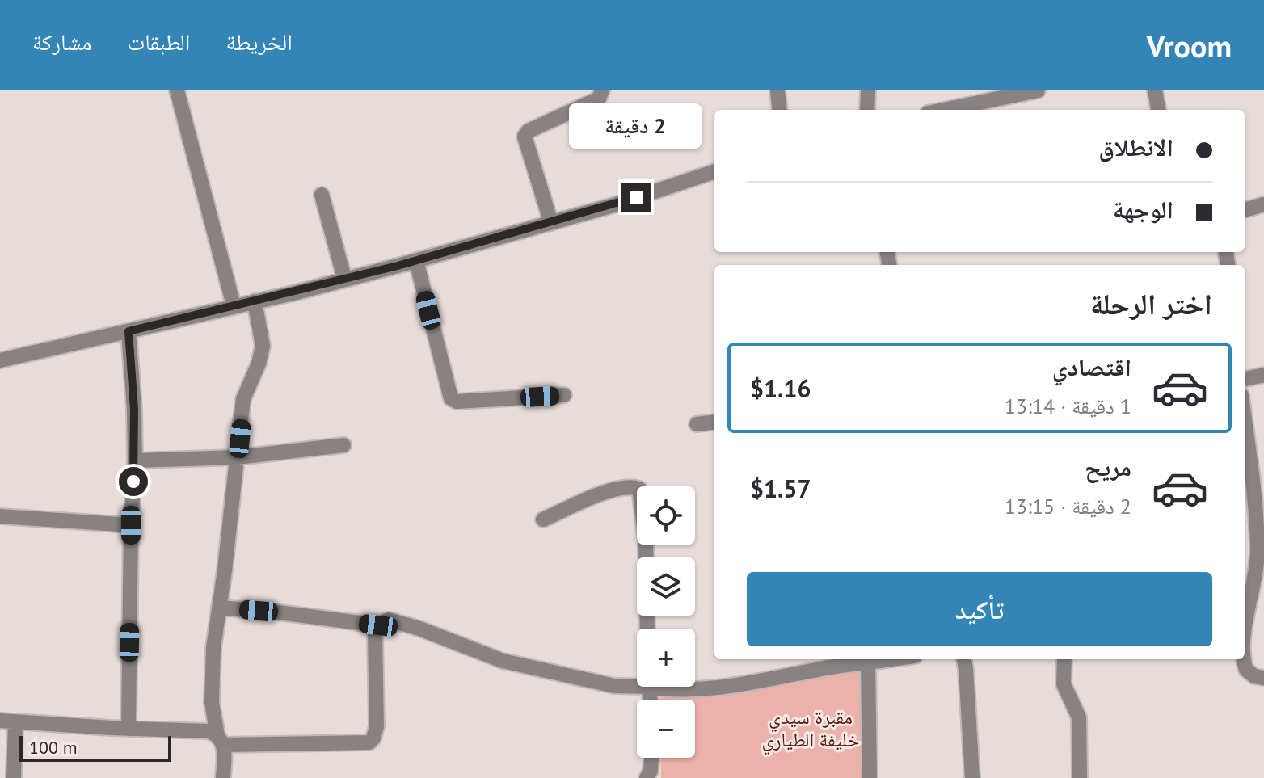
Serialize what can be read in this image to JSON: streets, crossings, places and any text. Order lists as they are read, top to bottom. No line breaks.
{"parks":["مقبرة سيدي خليفة الطياري"],"scale_bar":"100 m","page":{"header":"Vroom","nav":["الخريطة","الطبقات","مشاركة"],"bubble":"2 دقيقة","banner":["الانطلاق","الوجهة"],"heading":"اختر الرحلة","list":[{"name":"اقتصادي","note":"1 دقيقة · 13:14","value":"$1.16"},{"name":"مريح","note":"2 دقيقة · 13:15","value":"$1.57"}],"map_buttons":["+","−"],"buttons":"تأكيد","scale":"100 m"}}
